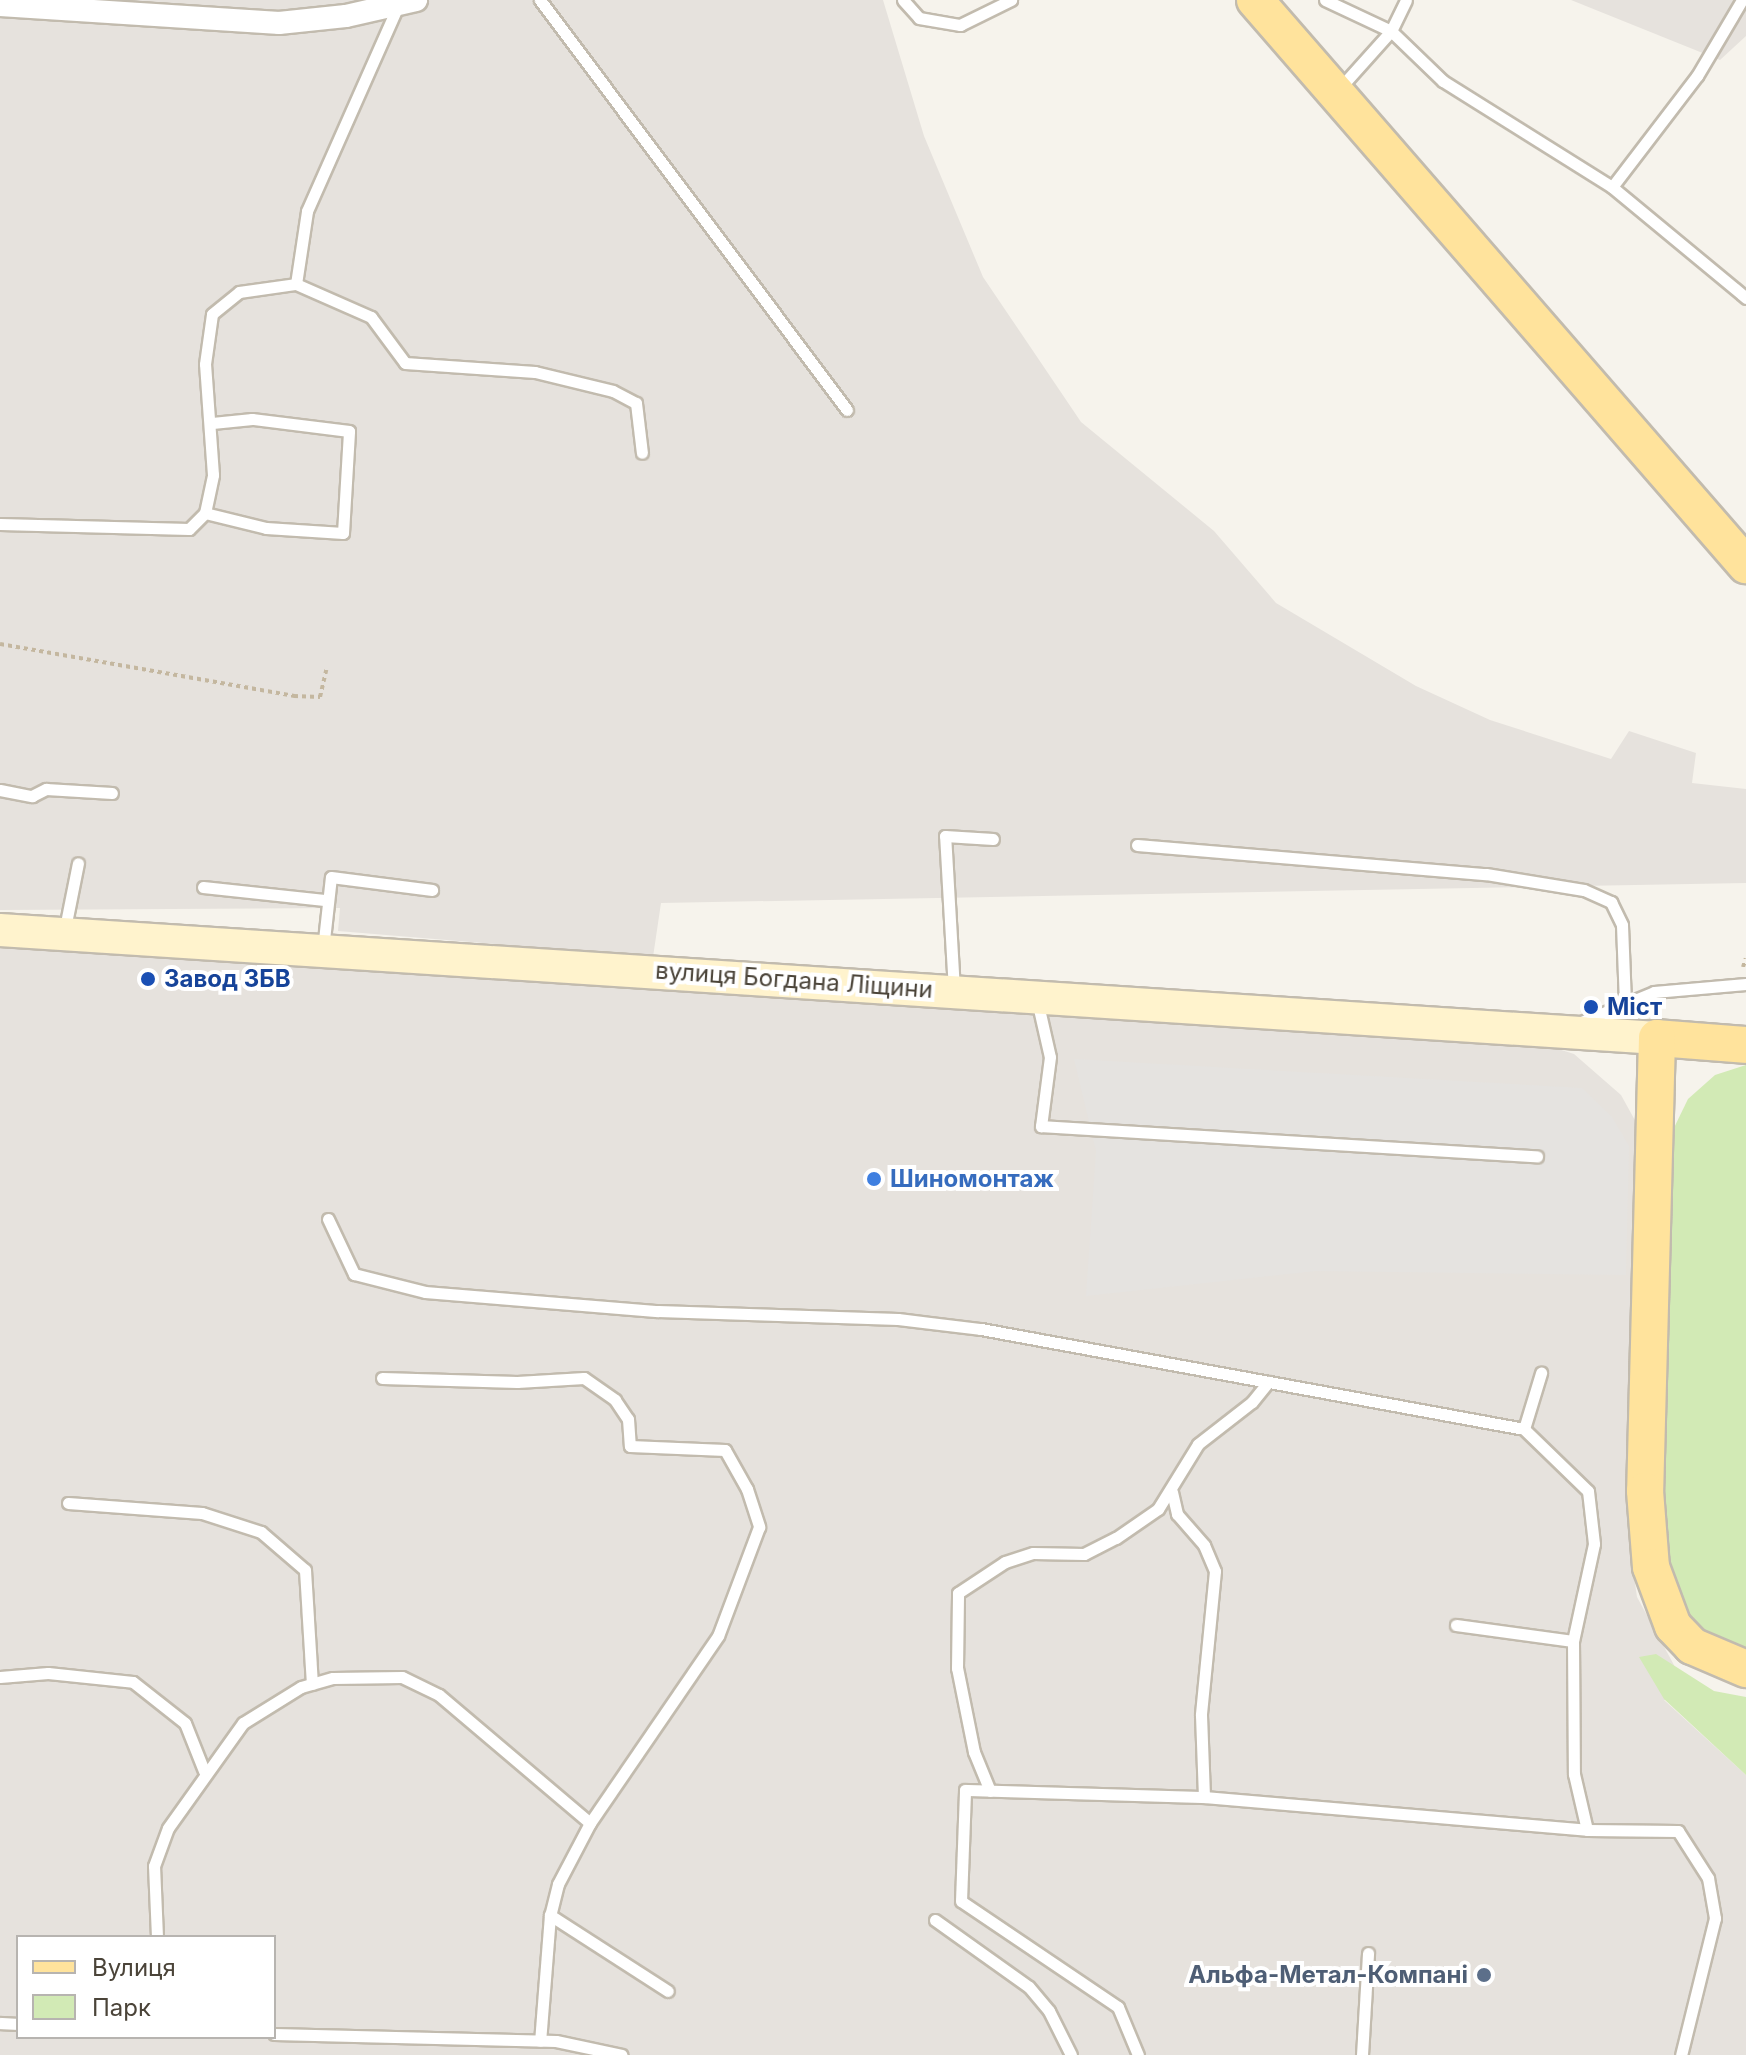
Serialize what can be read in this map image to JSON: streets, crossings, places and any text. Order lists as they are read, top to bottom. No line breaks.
{"streets":{"main road":["вулиця Богдана Ліщини"]},"places":["Завод ЗБВ","Міст","Шиномонтаж","Альфа-Метал-Компані"],"legend":["Вулиця","Парк"]}
